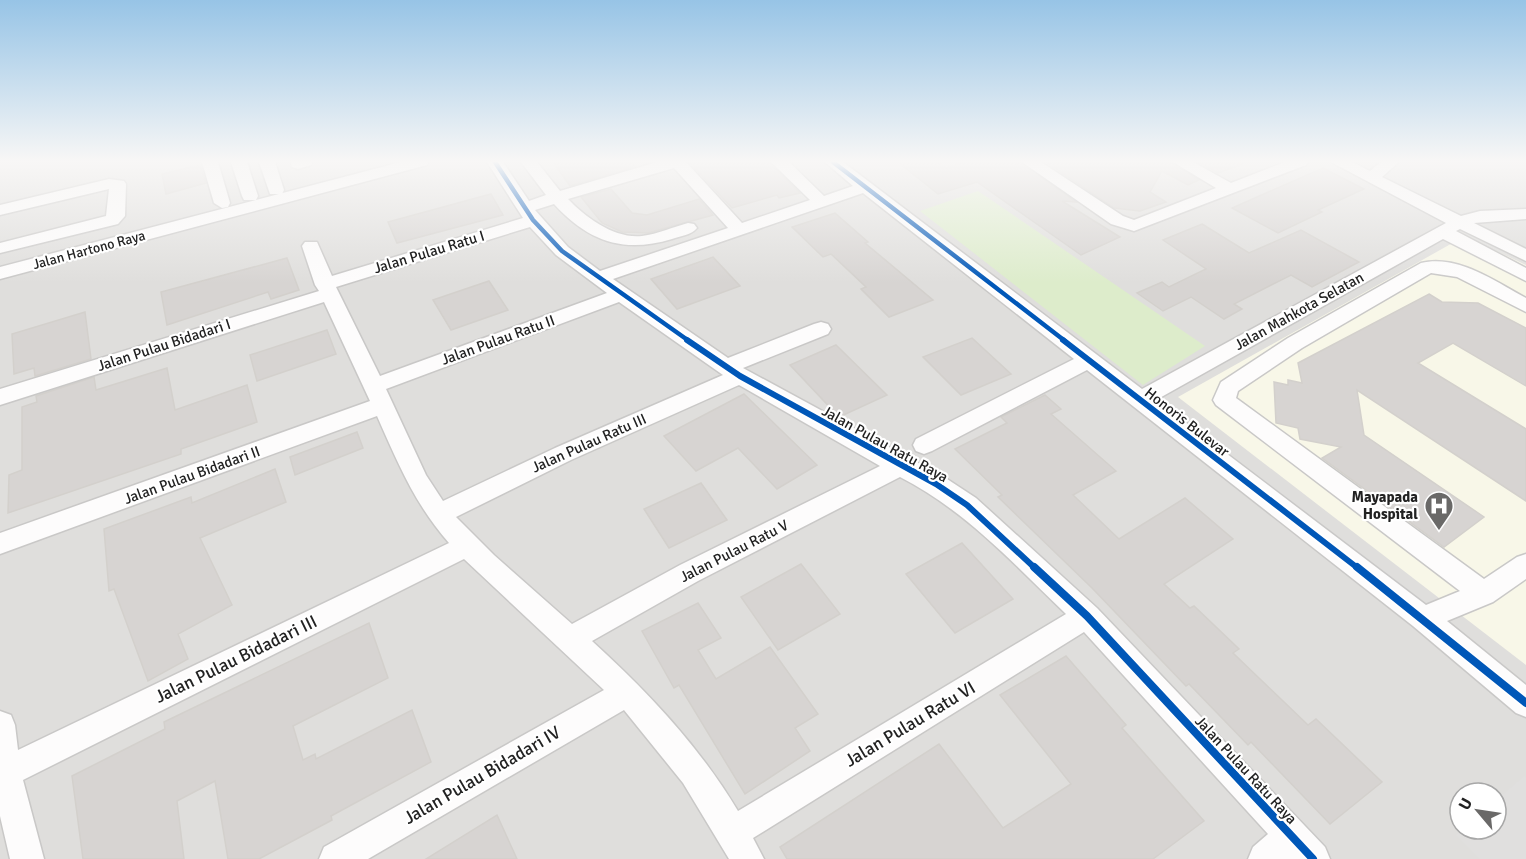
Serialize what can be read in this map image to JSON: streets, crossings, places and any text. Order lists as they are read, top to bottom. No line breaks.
{"streets":{"street":["Jalan Hartono Raya","Jalan Pulau Ratu I","Jalan Mahkota Selatan","Jalan Pulau Ratu II","Jalan Pulau Bidadari I","Honoris Bulevar","Jalan Pulau Ratu III","Jalan Pulau Ratu Raya","Jalan Pulau Bidadari II","Jalan Pulau Ratu V","Jalan Pulau Bidadari III","Jalan Pulau Ratu VI","Jalan Pulau Bidadari IV"]},"crossings":[["Jalan Pulau Ratu I","Jalan Pulau Bidadari I"],["Jalan Pulau Ratu I","Jalan Pulau Ratu Raya"],["Jalan Mahkota Selatan","Honoris Bulevar"],["Jalan Pulau Ratu II","Jalan Pulau Ratu Raya"],["Jalan Pulau Ratu II","Jalan Pulau Bidadari II"],["Jalan Pulau Ratu III","Jalan Pulau Ratu Raya"],["Jalan Pulau Ratu Raya","Jalan Pulau Ratu V"],["Jalan Pulau Ratu Raya","Jalan Pulau Ratu VI"]],"places":{"hospital":["Mayapada Hospital"]},"north":"top left"}
